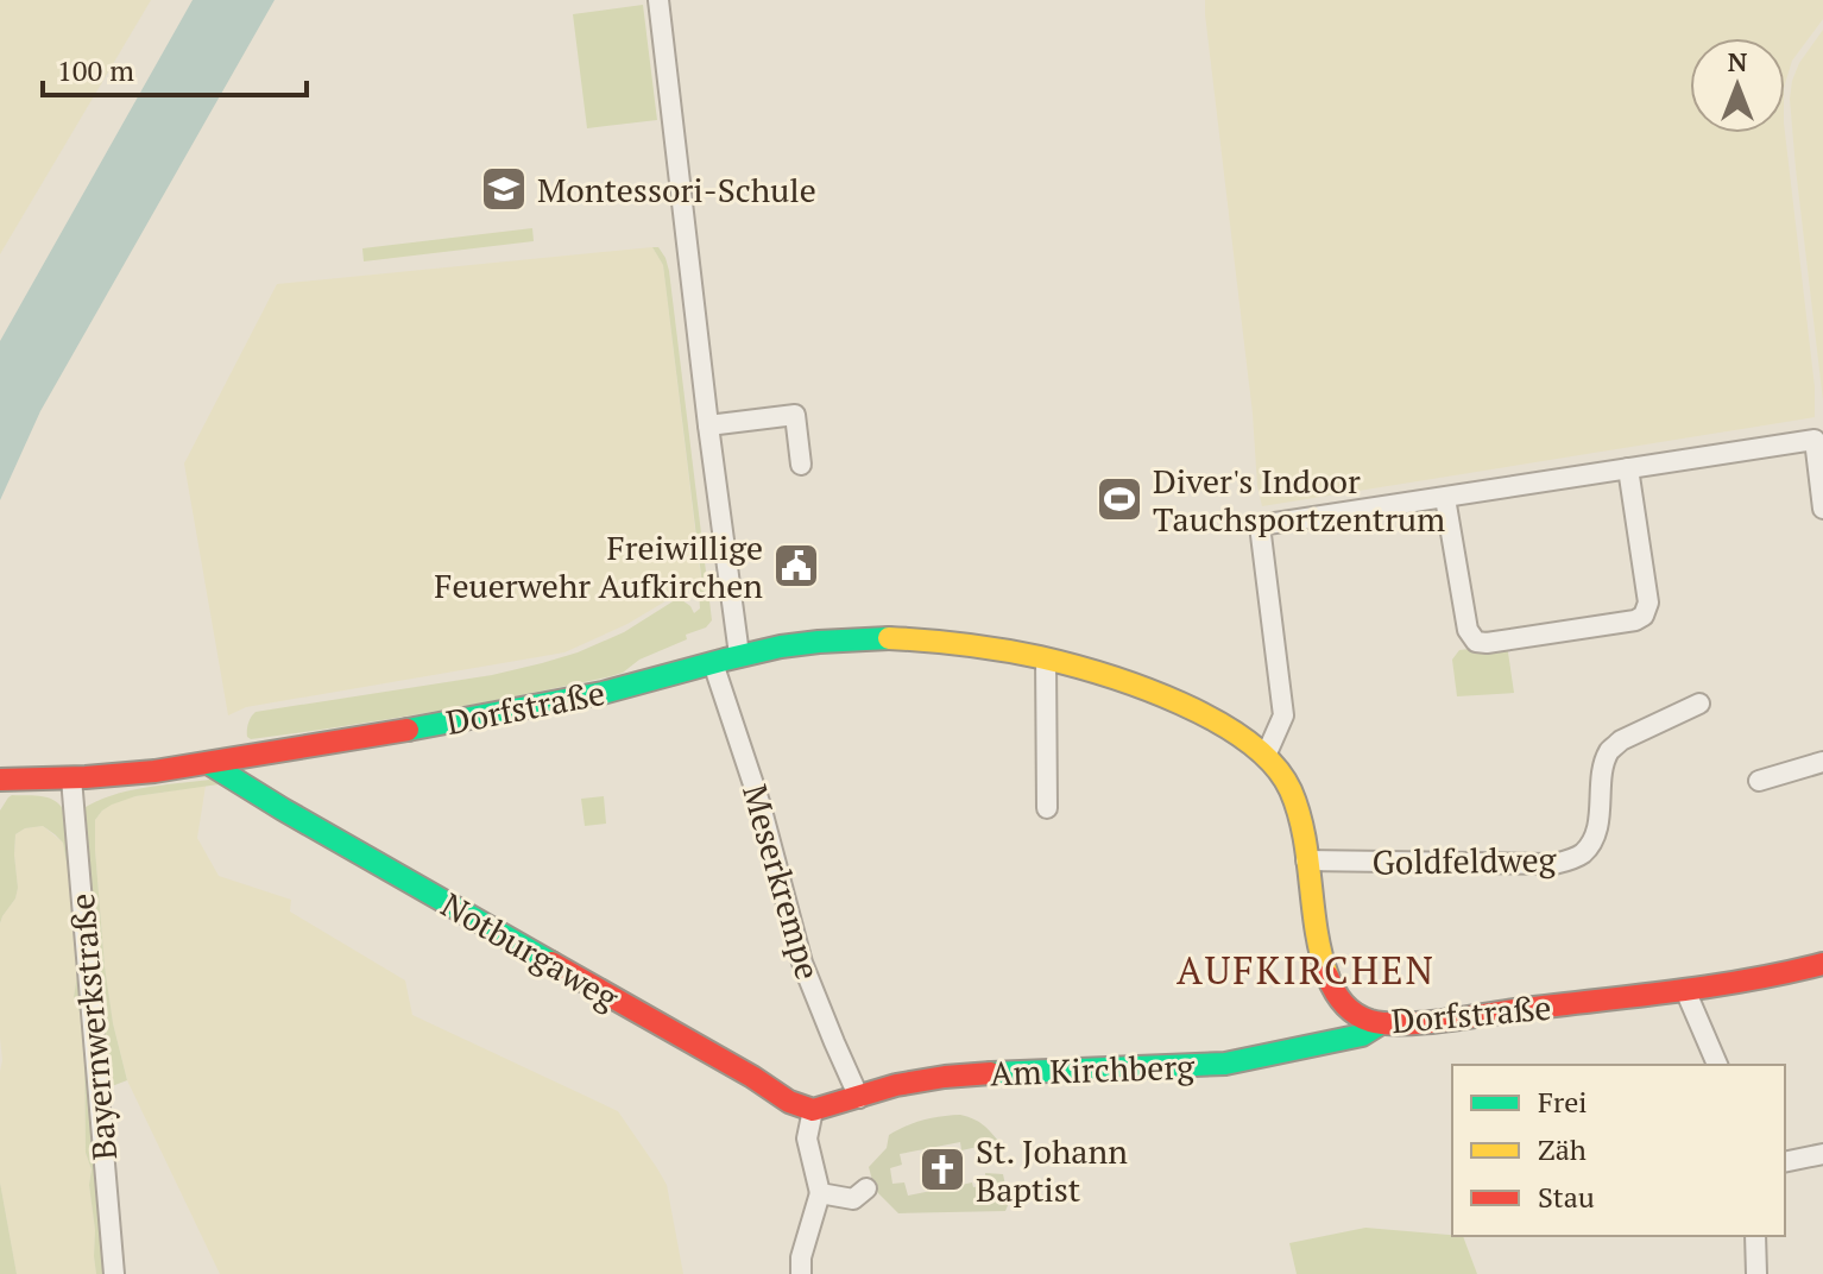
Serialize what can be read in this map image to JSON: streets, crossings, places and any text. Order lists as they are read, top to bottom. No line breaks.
{"streets":{"street":["Dorfstraße","Goldfeldweg","Meserkrempe","Notburgaweg","Bayernwerkstraße","Am Kirchberg"]},"crossings":[["Dorfstraße","Goldfeldweg"],["Dorfstraße","Meserkrempe"],["Dorfstraße","Notburgaweg"],["Dorfstraße","Bayernwerkstraße"],["Dorfstraße","Am Kirchberg"],["Meserkrempe","Am Kirchberg"]],"districts":["AUFKIRCHEN"],"places":{"school or university":["Montessori-Schule"],"sports":["Diver's Indoor Tauchsportzentrum"],"public building":["Freiwillige Feuerwehr Aufkirchen"],"church":["St. Johann Baptist"]},"legend":["Frei","Zäh","Stau"],"scale_bar":"100 m","north":"top"}
